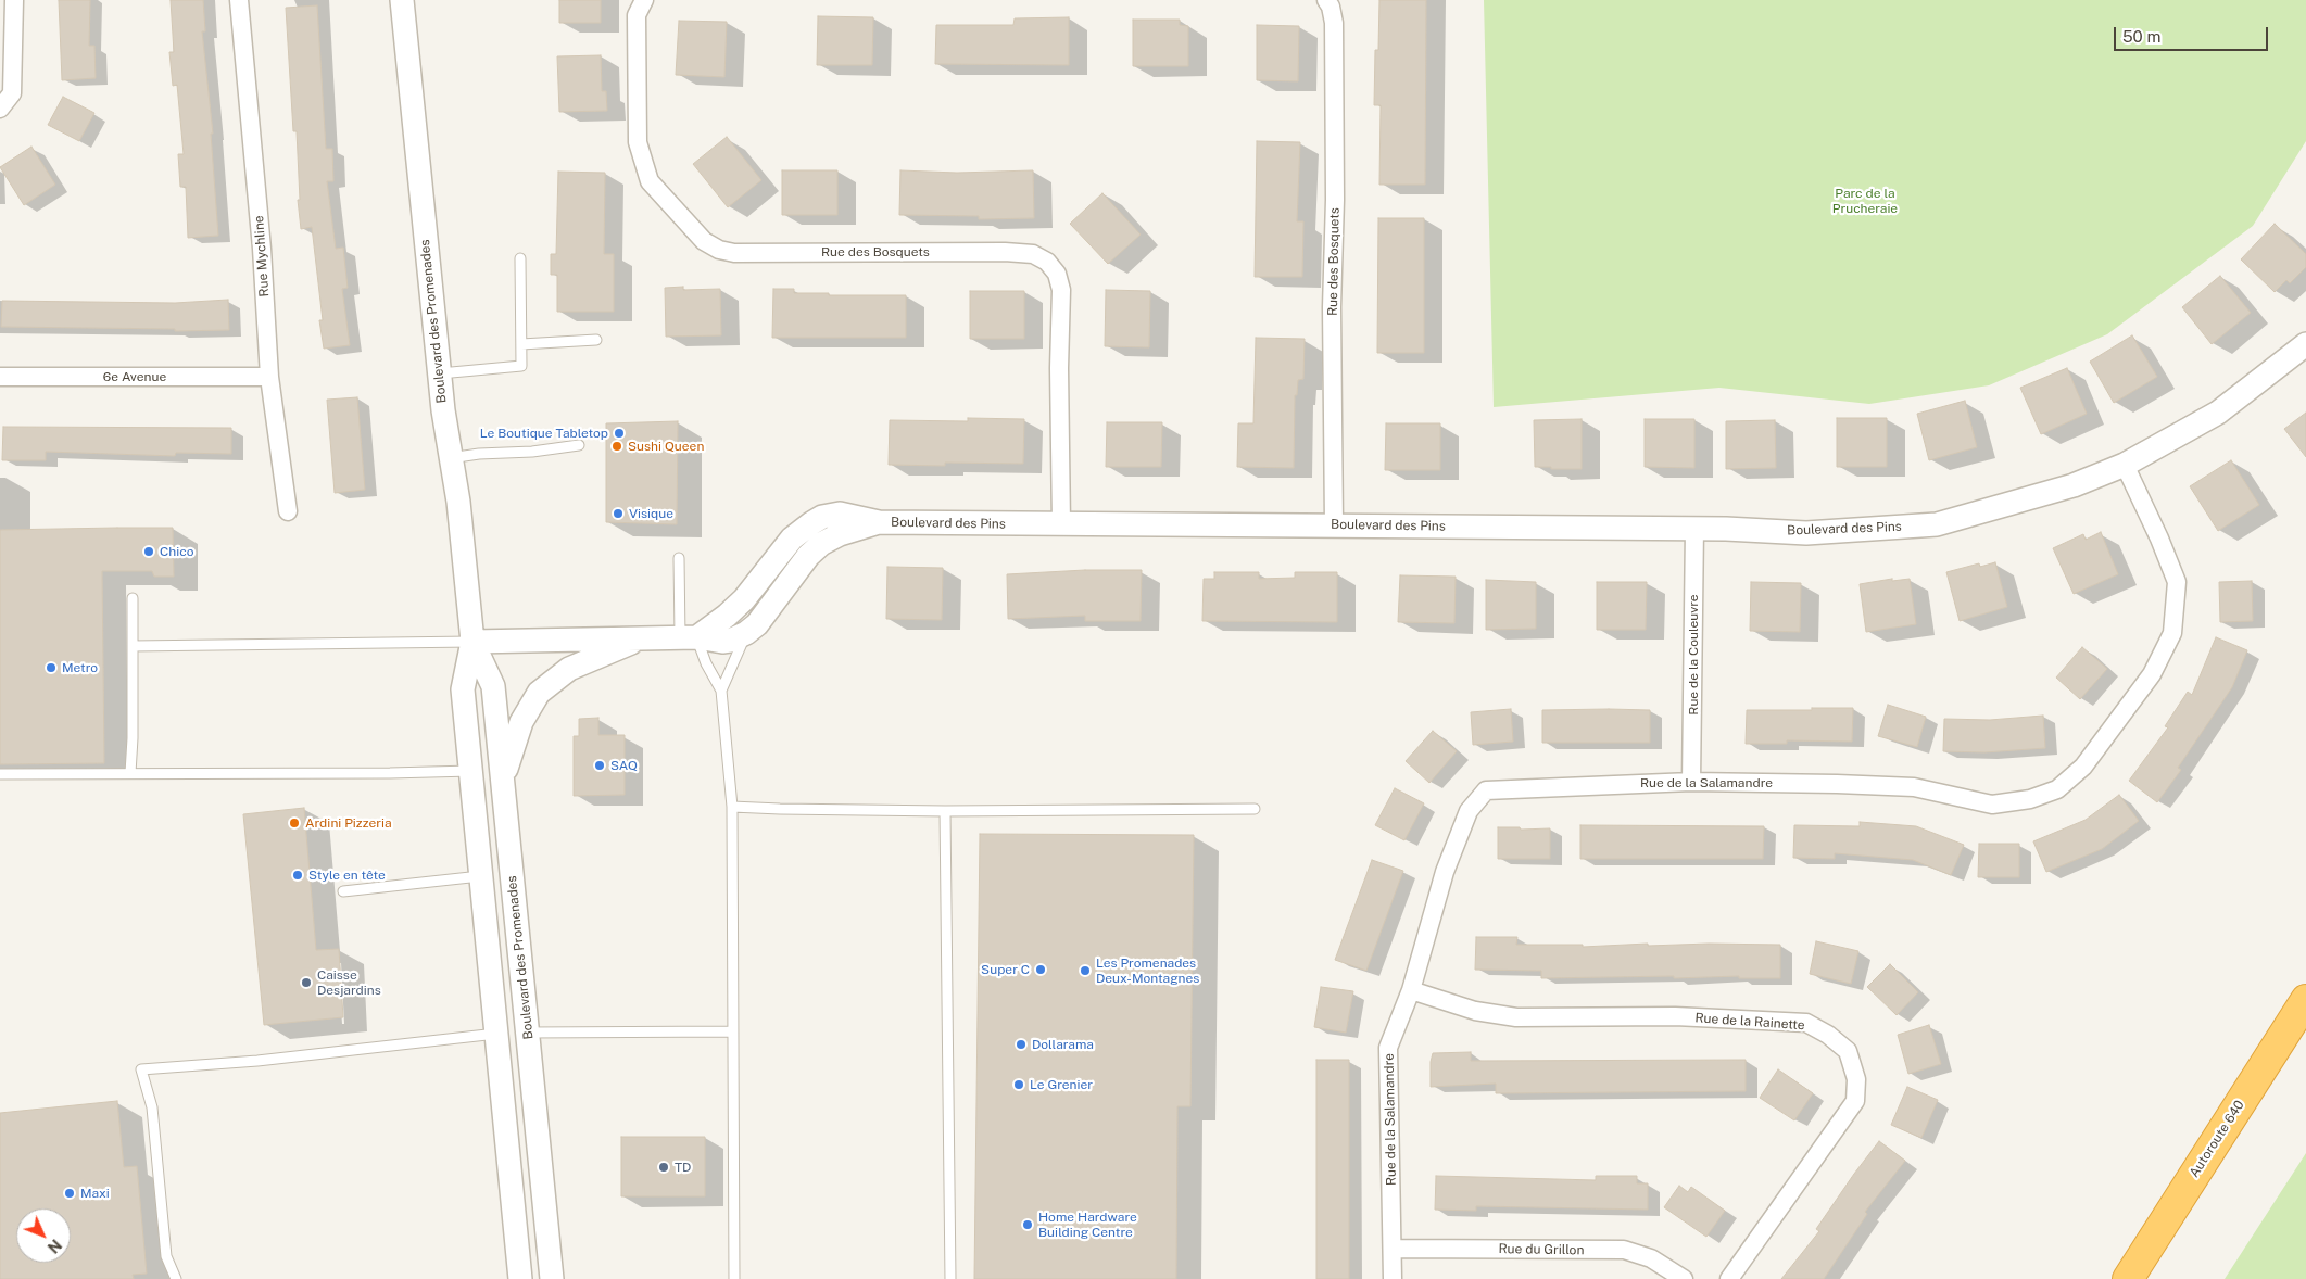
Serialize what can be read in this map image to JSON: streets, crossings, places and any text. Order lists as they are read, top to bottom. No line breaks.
{"streets":{"highway":["Autoroute 640"],"street":["Rue des Bosquets","Rue Mychline","Boulevard des Promenades","6e Avenue","Boulevard des Pins","Rue de la Couleuvre","Rue de la Salamandre","Rue de la Rainette","Rue du Grillon"]},"crossings":[["Rue des Bosquets","Boulevard des Pins"],["Rue Mychline","6e Avenue"],["Boulevard des Promenades","Boulevard des Pins"],["Boulevard des Pins","Rue de la Couleuvre"],["Boulevard des Pins","Rue de la Salamandre"],["Rue de la Couleuvre","Rue de la Salamandre"],["Rue de la Salamandre","Rue de la Rainette"],["Rue de la Salamandre","Rue du Grillon"]],"parks":["Parc de la Prucheraie"],"places":["Le Boutique Tabletop","Sushi Queen","Visique","Chico","Metro","SAQ","Ardini Pizzeria","Style en tête","Super C","Les Promenades Deux-Montagnes","Caisse Desjardins","Dollarama","Le Grenier","TD","Maxi","Home Hardware Building Centre"],"scale_bar":"50 m","north":"bottom right"}
